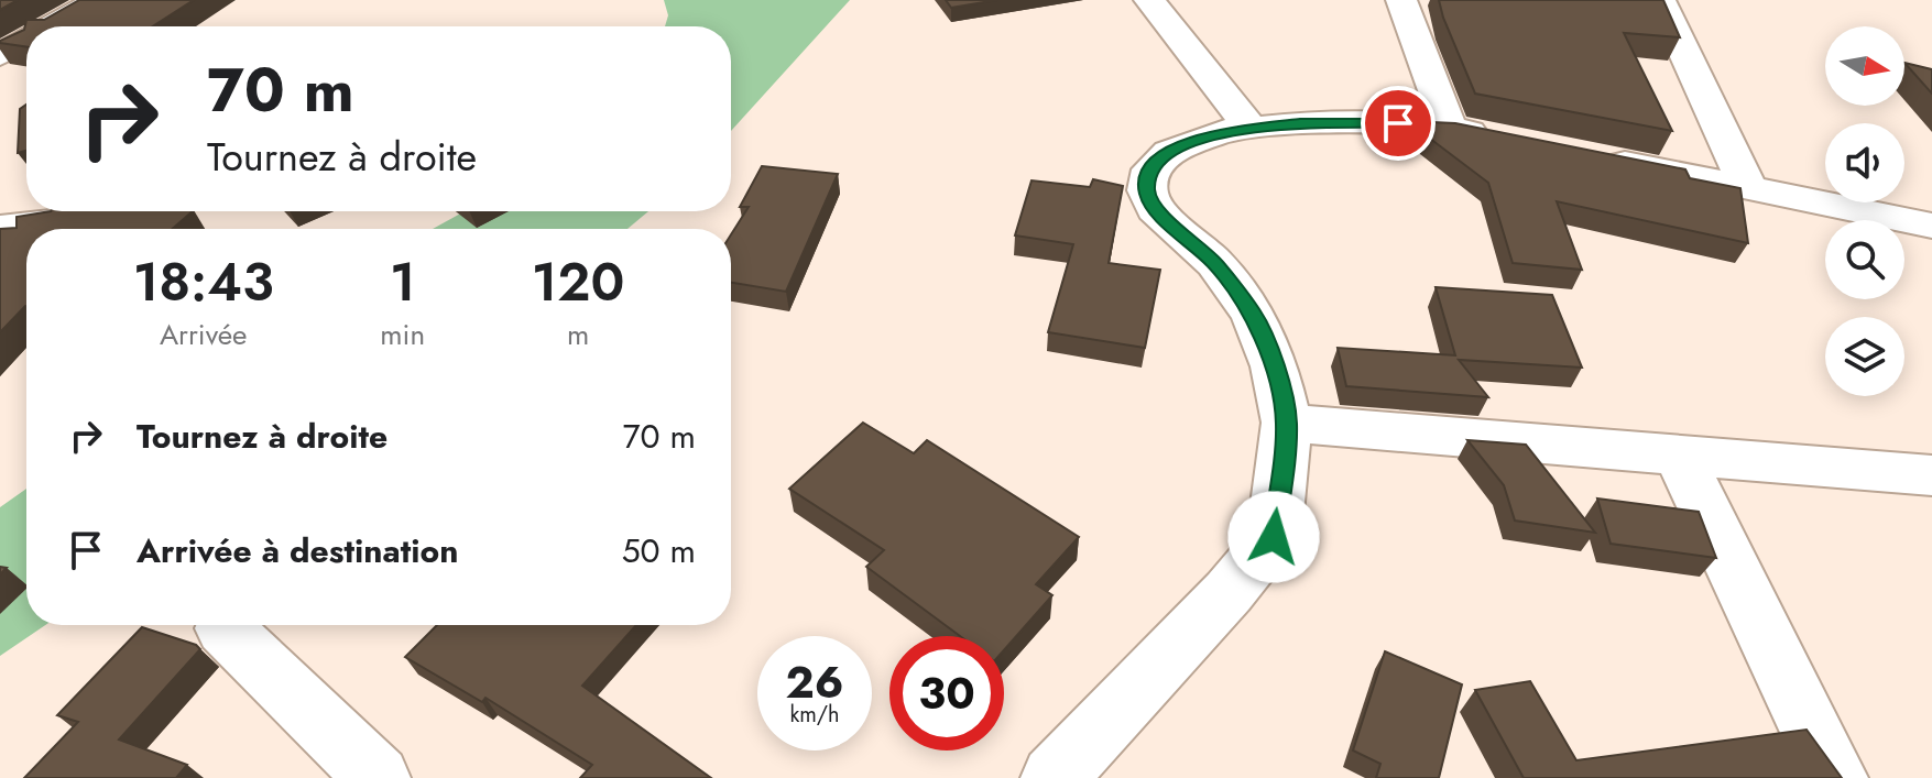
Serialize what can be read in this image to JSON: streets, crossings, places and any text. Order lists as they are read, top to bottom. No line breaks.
{"north":"right","page":{"turn":["70 m","Tournez à droite"],"eta":["18:43","Arrivée","1","min","120","m"],"list":[{"name":"Tournez à droite","value":"70 m"},{"name":"Arrivée à destination","value":"50 m"}],"speed":"26 km/h","limit":"30"}}
